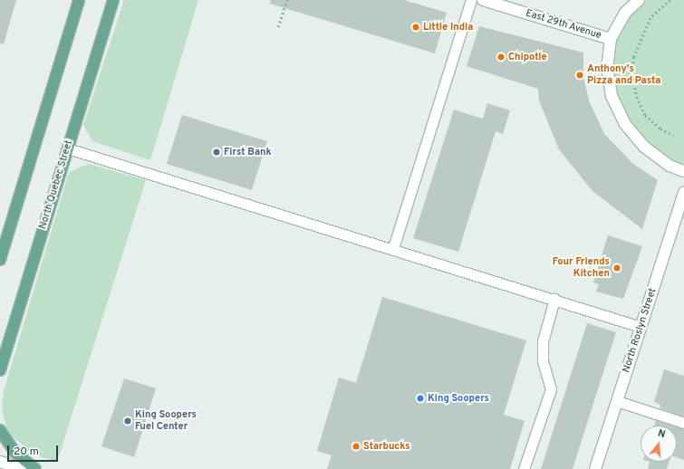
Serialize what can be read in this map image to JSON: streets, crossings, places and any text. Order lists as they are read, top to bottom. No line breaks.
{"streets":{"main road":["North Quebec Street"],"street":["East 29th Avenue","North Roslyn Street"]},"places":["Little India","Chipotle","Anthony's Pizza and Pasta","First Bank","Four Friends Kitchen","King Soopers","King Soopers Fuel Center","Starbucks"],"scale_bar":"20 m","north":"top"}
